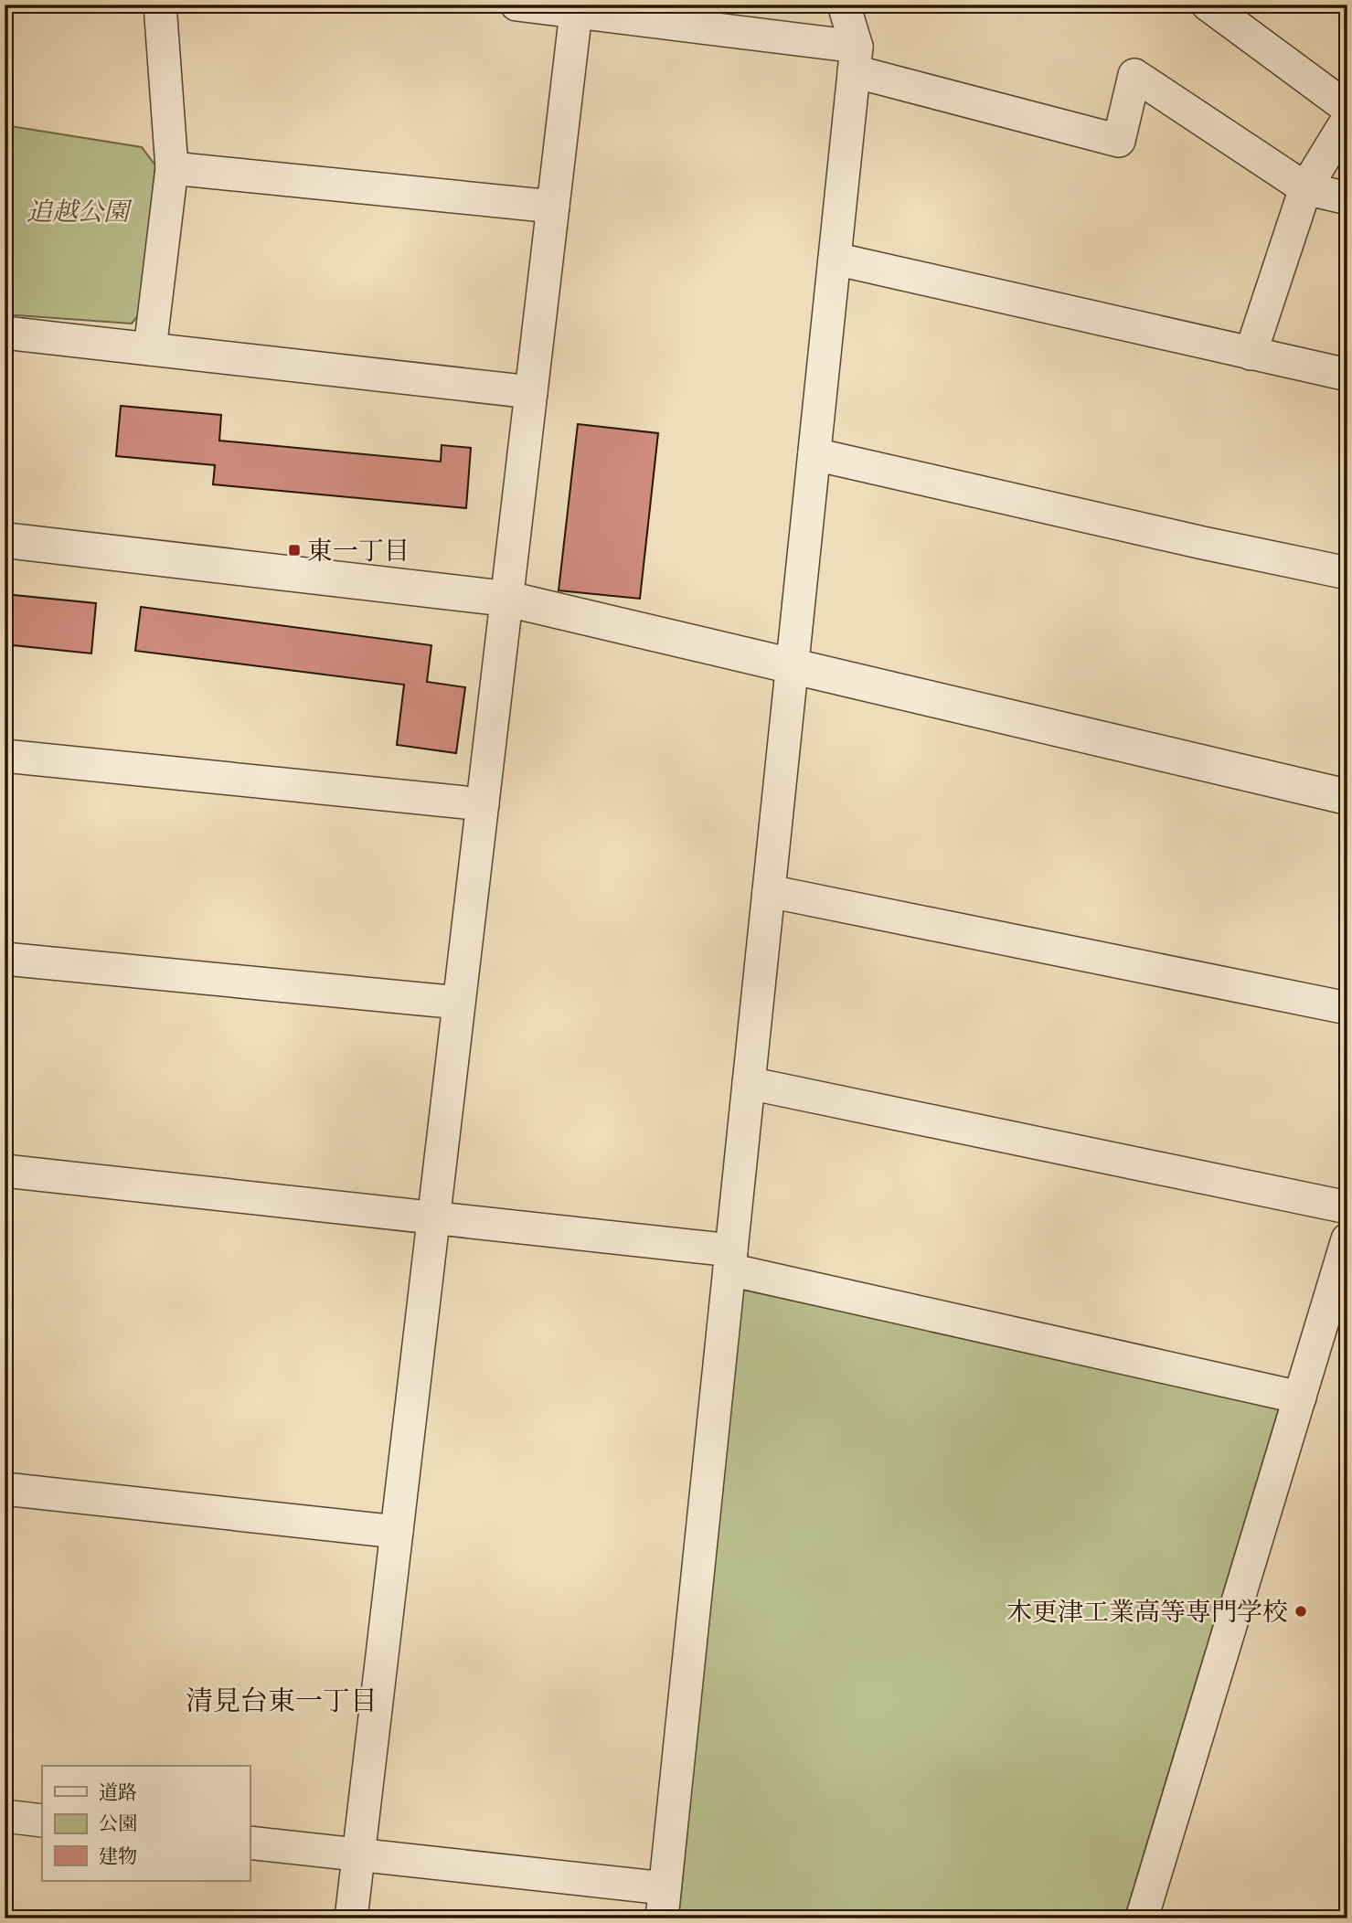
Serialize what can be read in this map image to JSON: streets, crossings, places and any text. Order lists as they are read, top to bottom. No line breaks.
{"districts":["清見台東一丁目"],"parks":["追越公園"],"places":{"transit":["東一丁目"],"other":["木更津工業高等専門学校"]},"legend":["道路","公園","建物"]}
